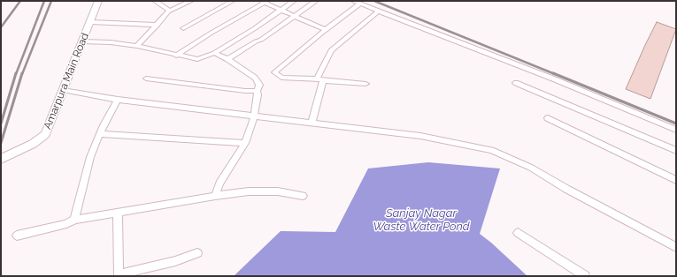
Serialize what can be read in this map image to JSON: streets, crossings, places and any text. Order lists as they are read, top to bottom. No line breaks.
{"streets":{"street":["Amarpura Main Road"]},"water":["Sanjay Nagar Waste Water Pond"]}
